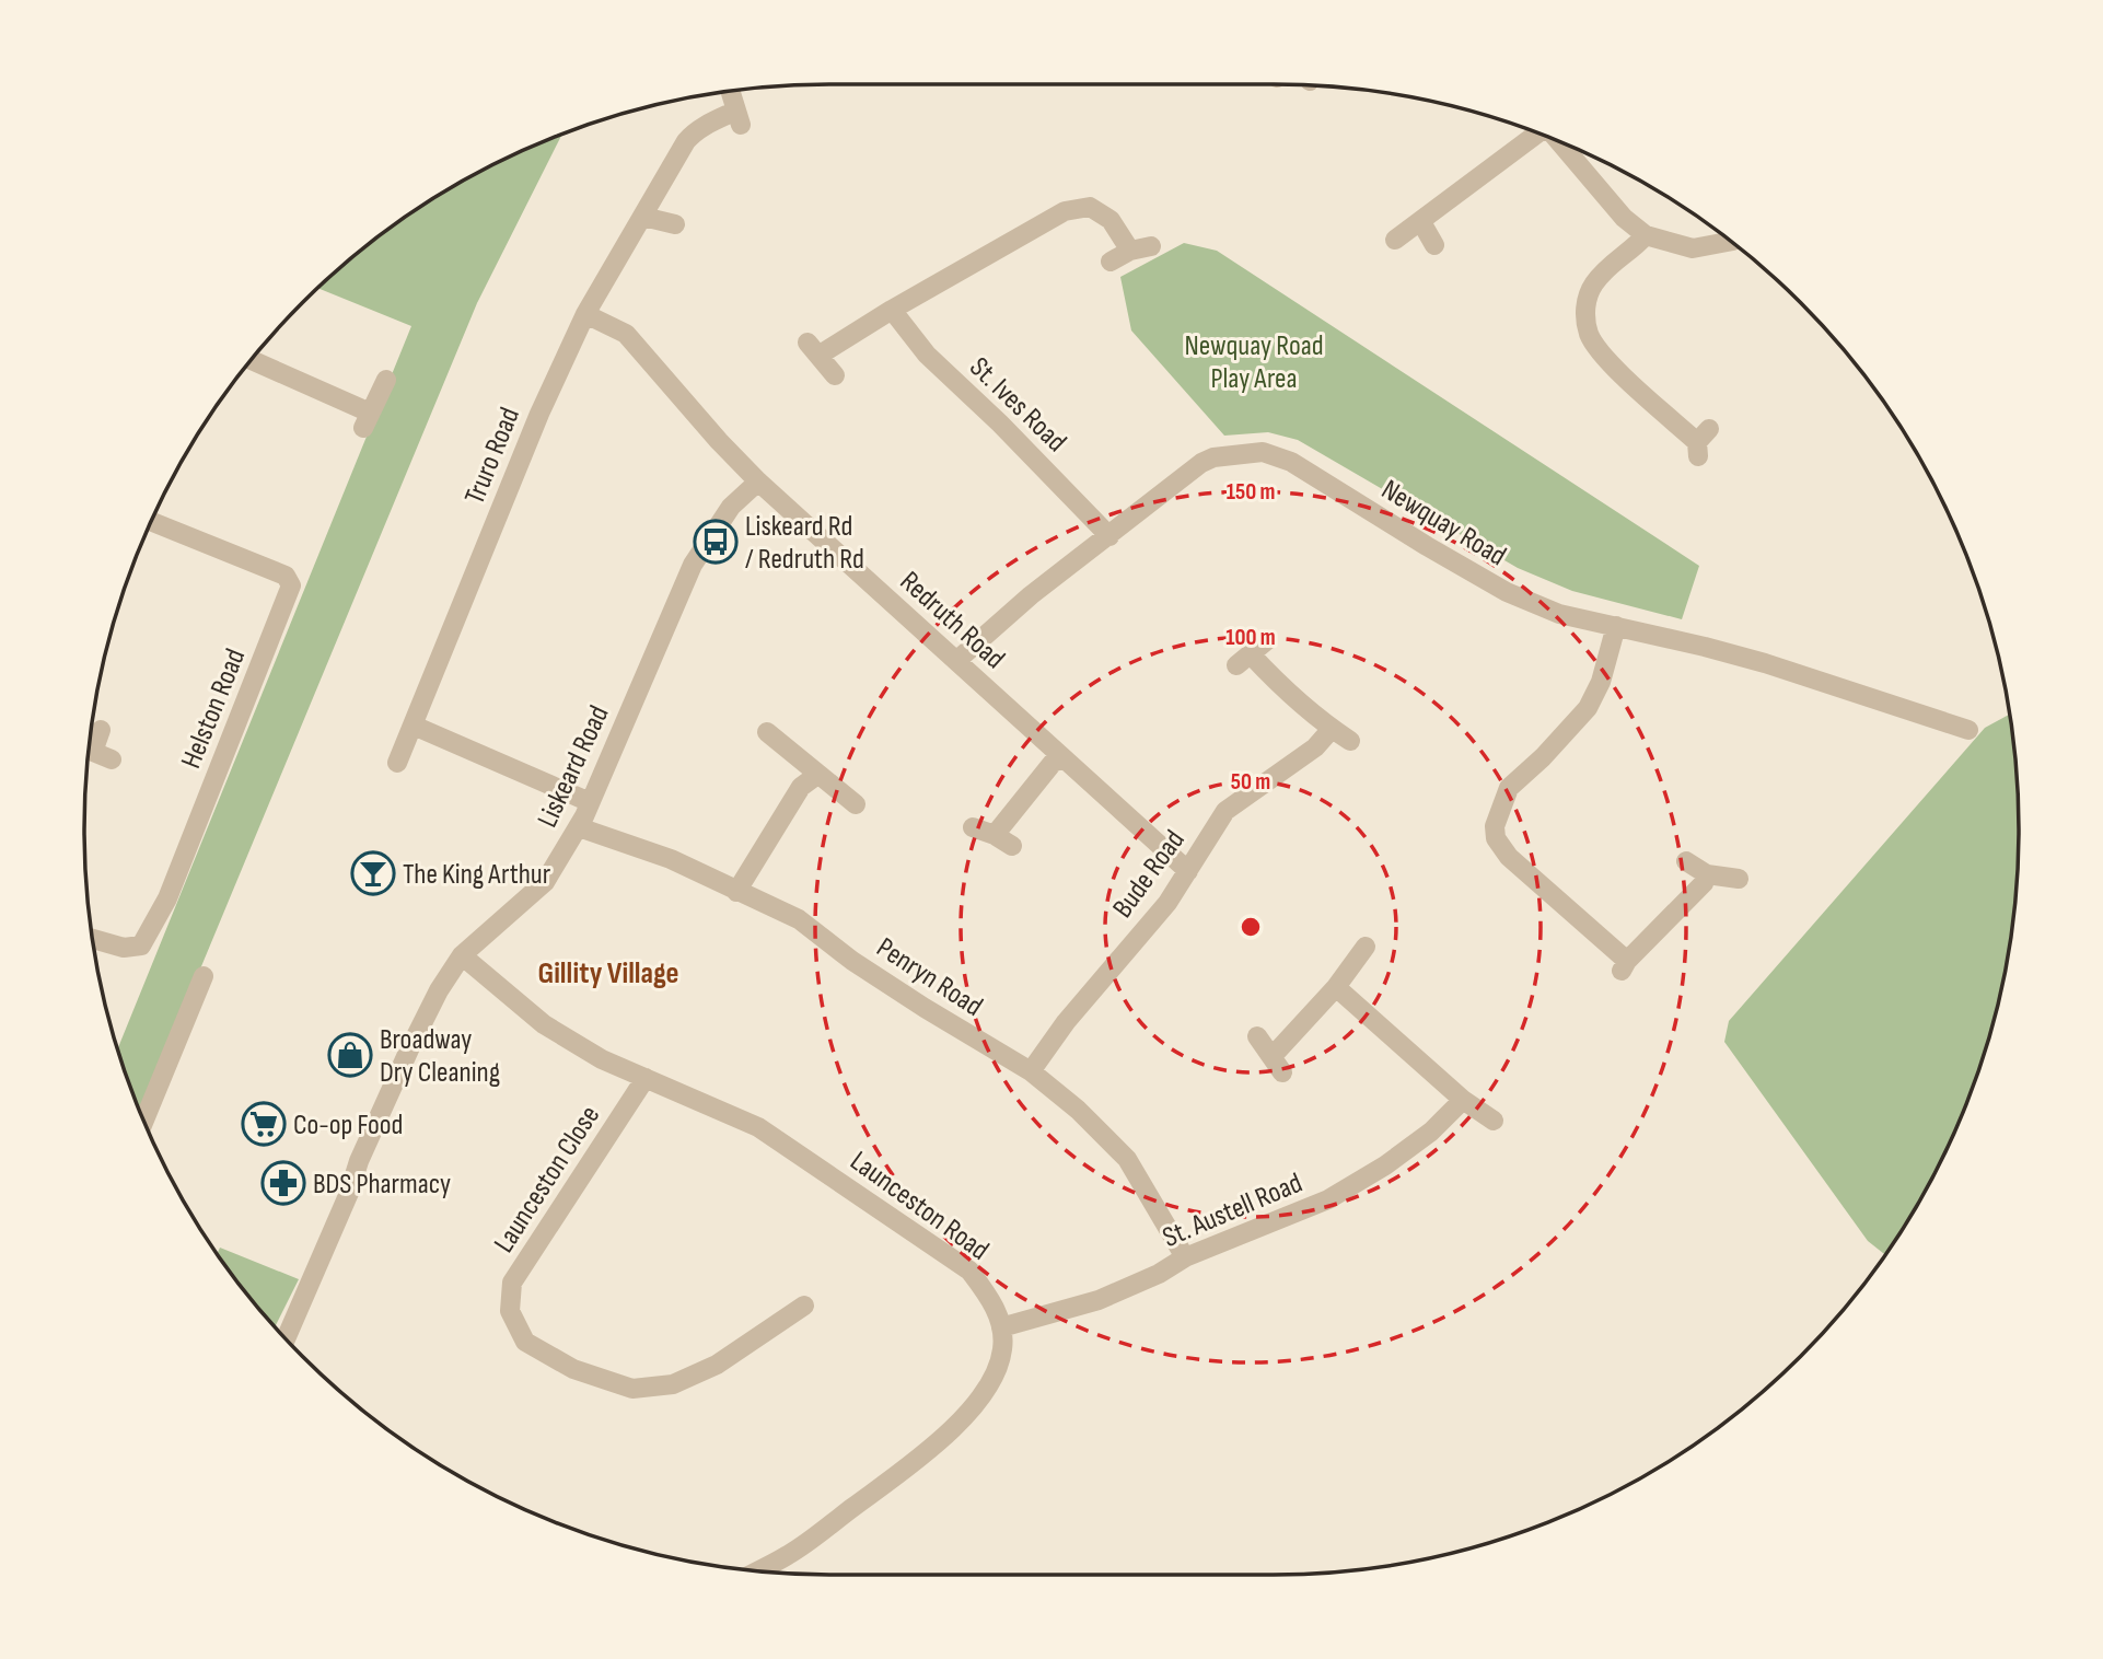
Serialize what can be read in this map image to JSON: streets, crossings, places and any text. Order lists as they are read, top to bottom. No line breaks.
{"streets":{"street":["St. Ives Road","Truro Road","Newquay Road","Redruth Road","Helston Road","Liskeard Road","Bude Road","Penryn Road","Launceston Close","Launceston Road","St. Austell Road"]},"crossings":[["St. Ives Road","Newquay Road"],["Truro Road","Redruth Road"],["Newquay Road","Redruth Road"],["Redruth Road","Liskeard Road"],["Redruth Road","Bude Road"],["Liskeard Road","Penryn Road"],["Liskeard Road","Launceston Road"],["Bude Road","Penryn Road"],["Penryn Road","St. Austell Road"],["Launceston Close","Launceston Road"],["Launceston Road","St. Austell Road"]],"districts":["Gillity Village"],"parks":["Newquay Road Play Area"],"places":{"bus stop":["Liskeard Rd / Redruth Rd"],"bar":["The King Arthur"],"shop":["Broadway Dry Cleaning"],"supermarket":["Co-op Food"],"pharmacy":["BDS Pharmacy"]},"rings":["150 m","100 m","50 m"]}
